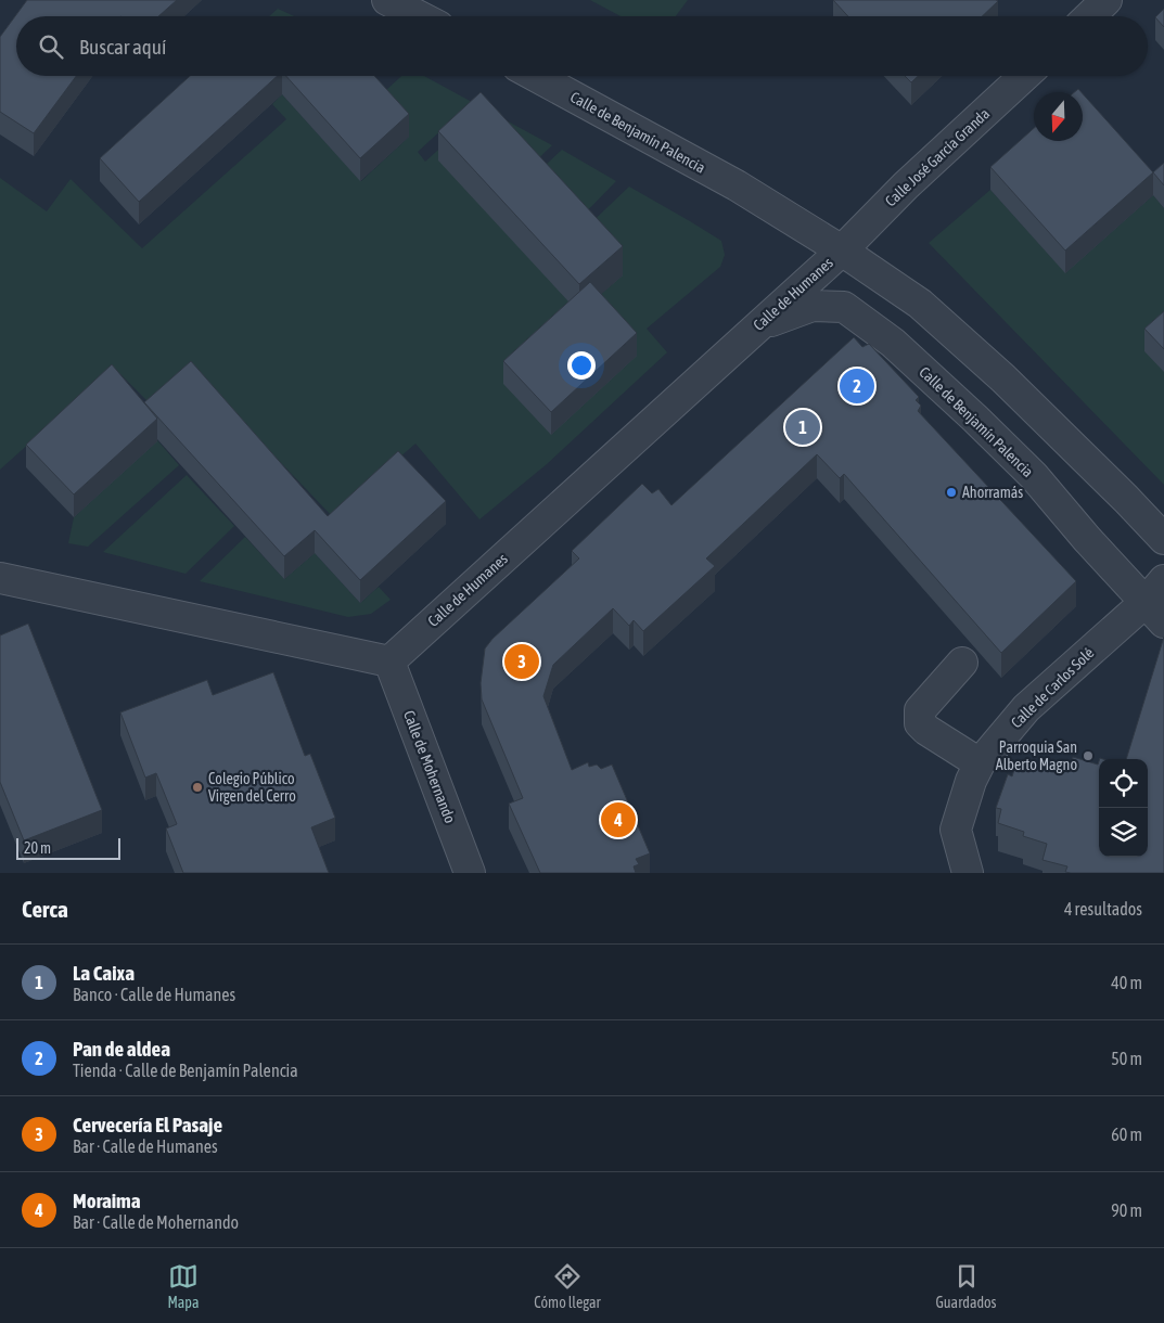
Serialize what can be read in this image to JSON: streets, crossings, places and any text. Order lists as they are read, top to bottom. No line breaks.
{"streets":{"street":["Calle de Benjamín Palencia","Calle José García Granda","Calle de Humanes","Calle de Carlos Solé","Calle de Mohernando"]},"crossings":[["Calle de Benjamín Palencia","Calle José García Granda"],["Calle de Benjamín Palencia","Calle de Humanes"],["Calle de Benjamín Palencia","Calle de Carlos Solé"],["Calle José García Granda","Calle de Humanes"],["Calle de Humanes","Calle de Mohernando"]],"places":["Ahorramás","Parroquia San Alberto Magno","Colegio Público Virgen del Cerro"],"scale_bar":"20 m","north":"bottom","page":{"search":"Buscar aquí","pins":["2","1","3","4"],"scale":"20 m","heading":["Cerca","4 resultados"],"list":[{"mark":"1","name":"La Caixa","note":"Banco · Calle de Humanes","value":"40 m"},{"mark":"2","name":"Pan de aldea","note":"Tienda · Calle de Benjamín Palencia","value":"50 m"},{"mark":"3","name":"Cervecería El Pasaje","note":"Bar · Calle de Humanes","value":"60 m"},{"mark":"4","name":"Moraima","note":"Bar · Calle de Mohernando","value":"90 m"}],"nav":["Mapa","Cómo llegar","Guardados"]}}
